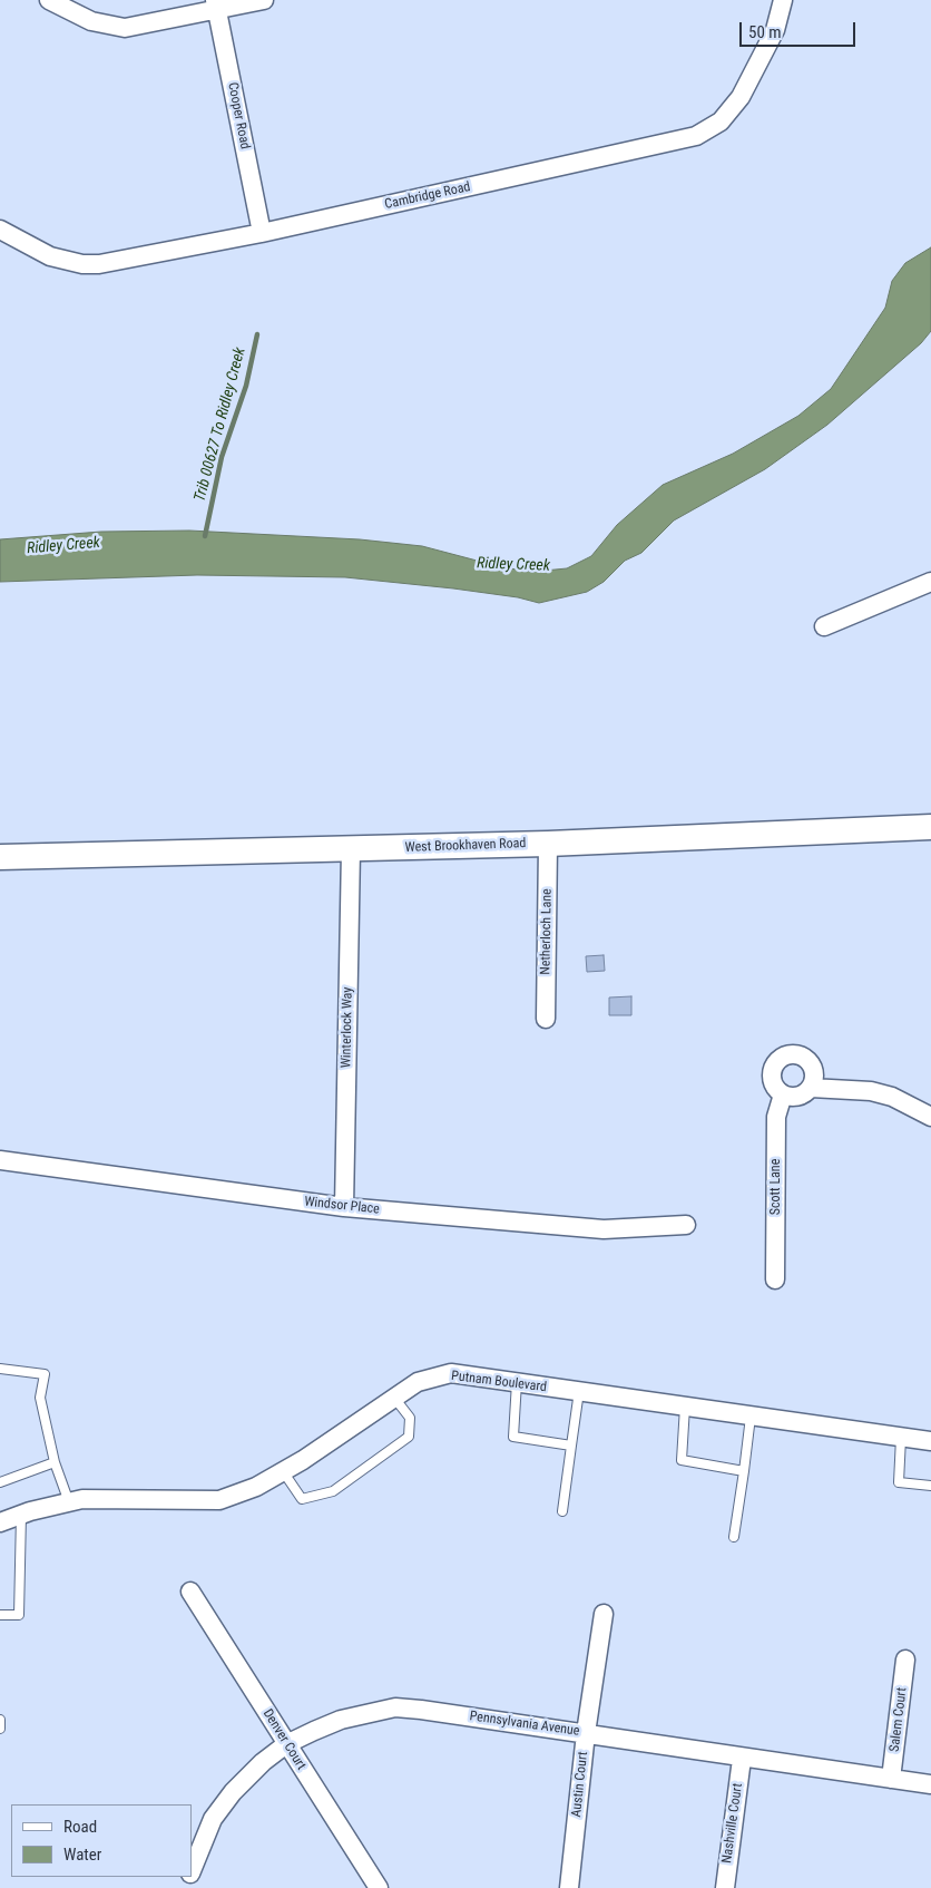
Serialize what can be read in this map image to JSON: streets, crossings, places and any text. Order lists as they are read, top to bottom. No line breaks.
{"streets":{"street":["Cooper Road","Cambridge Road","West Brookhaven Road","Netherloch Lane","Winterlock Way","Scott Lane","Windsor Place","Putnam Boulevard","Salem Court","Pennsylvania Avenue","Denver Court","Austin Court","Nashville Court"]},"crossings":[["Cooper Road","Cambridge Road"],["West Brookhaven Road","Netherloch Lane"],["West Brookhaven Road","Winterlock Way"],["Winterlock Way","Windsor Place"],["Salem Court","Pennsylvania Avenue"],["Pennsylvania Avenue","Denver Court"],["Pennsylvania Avenue","Austin Court"],["Pennsylvania Avenue","Nashville Court"]],"water":["Trib 00627 To Ridley Creek","Ridley Creek"],"legend":["Road","Water"],"scale_bar":"50 m"}
